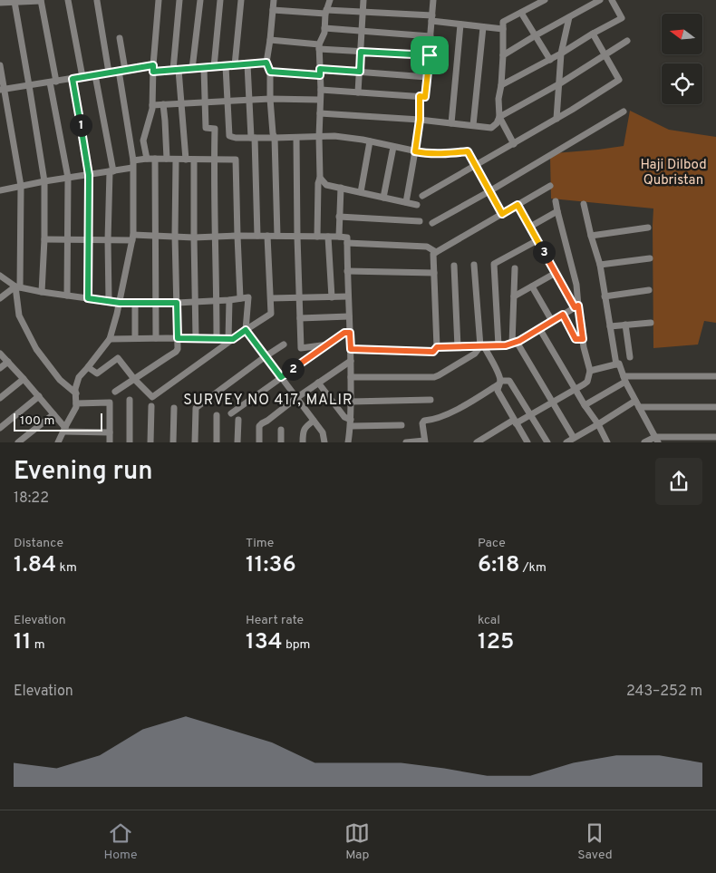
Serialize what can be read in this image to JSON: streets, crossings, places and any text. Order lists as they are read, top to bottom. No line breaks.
{"districts":["SURVEY NO 417, MALIR"],"parks":["Haji Dilbod Qubristan"],"scale_bar":"100 m","north":"left","page":{"pins":["1","3","2"],"scale":"100 m","heading":["Evening run","18:22"],"stats":[["Distance","1.84 km"],["Time","11:36"],["Pace","6:18 /km"],["Elevation","11 m"],["Heart rate","134 bpm"],["kcal","125"]],"chart":["Elevation","243–252 m"],"tabs":["Home","Map","Saved"]}}
